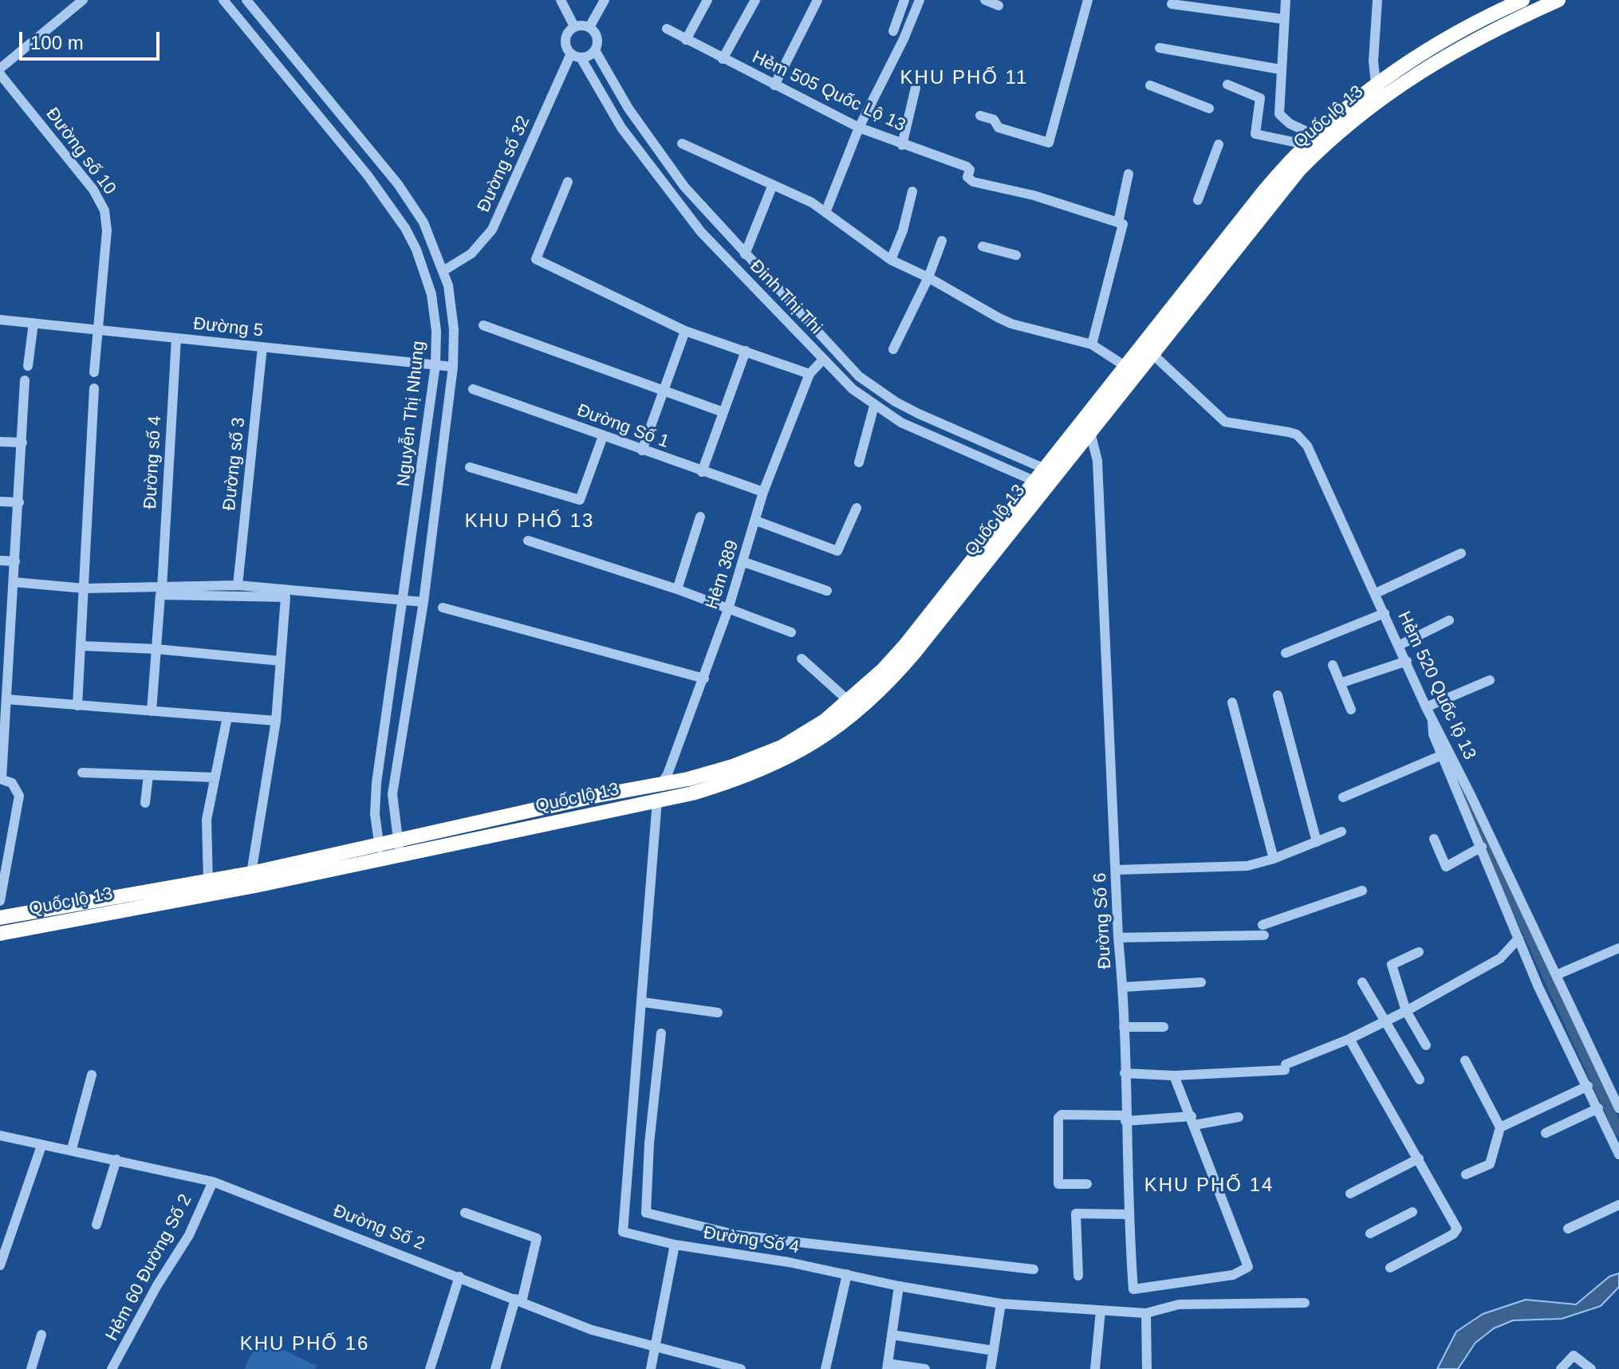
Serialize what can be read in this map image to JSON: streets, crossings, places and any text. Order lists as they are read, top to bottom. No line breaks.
{"streets":{"highway":["Quốc lộ 13"],"street":["Hẻm 505 Quốc Lộ 13","Đường số 10","Đường số 32","Đinh Thị Thi","Đường 5","Nguyễn Thị Nhung","Đường Số 1","Đường số 4","Đường số 3","Hẻm 389","Hẻm 520 Quốc lộ 13","Đường Số 6","Đường Số 2","Đường Số 4","Hẻm 60 Đường Số 2"]},"crossings":[["Quốc lộ 13","Đinh Thị Thi"],["Quốc lộ 13","Nguyễn Thị Nhung"],["Quốc lộ 13","Hẻm 389"],["Quốc lộ 13","Hẻm 520 Quốc lộ 13"],["Quốc lộ 13","Đường Số 6"],["Quốc lộ 13","Đường Số 4"],["Đường số 10","Đường 5"],["Đường số 32","Đinh Thị Thi"],["Đường số 32","Nguyễn Thị Nhung"],["Đường 5","Nguyễn Thị Nhung"],["Đường 5","Đường số 4"],["Đường 5","Đường số 3"],["Đường Số 1","Hẻm 389"],["Đường Số 2","Hẻm 60 Đường Số 2"]],"districts":["KHU PHỐ 11","KHU PHỐ 13","KHU PHỐ 14","KHU PHỐ 16"],"scale_bar":"100 m"}
